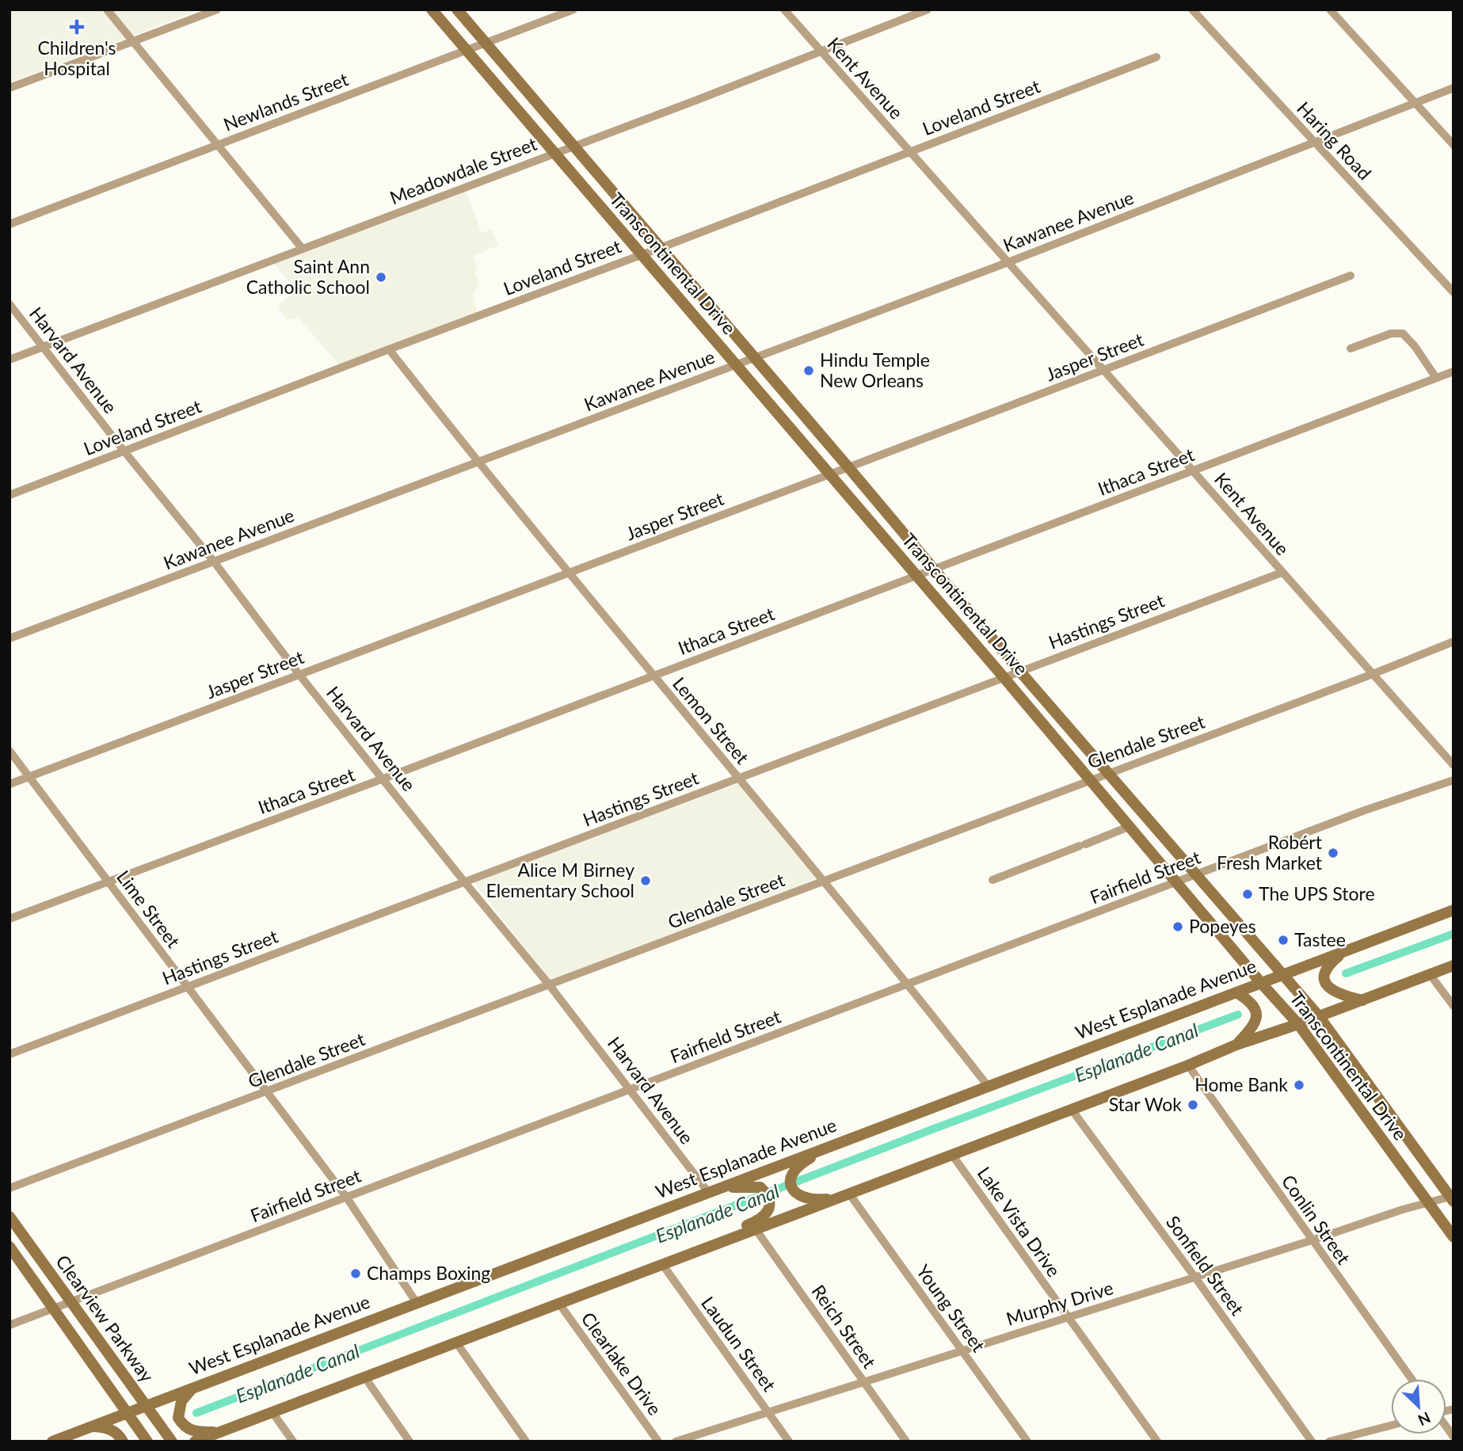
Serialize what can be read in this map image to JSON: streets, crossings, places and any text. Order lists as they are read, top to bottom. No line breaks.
{"streets":{"main road":["Transcontinental Drive","West Esplanade Avenue","Clearview Parkway"],"street":["Kent Avenue","Newlands Street","Loveland Street","Haring Road","Meadowdale Street","Kawanee Avenue","Jasper Street","Harvard Avenue","Ithaca Street","Hastings Street","Lemon Street","Glendale Street","Fairfield Street","Lime Street","Conlin Street","Lake Vista Drive","Sonfield Street","Murphy Drive","Young Street","Reich Street","Laudun Street","Clearlake Drive"]},"crossings":[["Kent Avenue","Loveland Street"],["Kent Avenue","Meadowdale Street"],["Kent Avenue","Kawanee Avenue"],["Kent Avenue","Jasper Street"],["Kent Avenue","Ithaca Street"],["Kent Avenue","Hastings Street"],["Kent Avenue","Glendale Street"],["Newlands Street","Transcontinental Drive"],["Loveland Street","Transcontinental Drive"],["Loveland Street","Harvard Avenue"],["Loveland Street","Lemon Street"],["Haring Road","Kawanee Avenue"],["Meadowdale Street","Transcontinental Drive"],["Meadowdale Street","Harvard Avenue"],["Kawanee Avenue","Transcontinental Drive"],["Kawanee Avenue","Harvard Avenue"],["Kawanee Avenue","Lemon Street"],["Transcontinental Drive","Jasper Street"],["Transcontinental Drive","Ithaca Street"],["Transcontinental Drive","Hastings Street"],["Transcontinental Drive","Glendale Street"],["Transcontinental Drive","Fairfield Street"],["Transcontinental Drive","West Esplanade Avenue"],["Transcontinental Drive","Murphy Drive"],["Jasper Street","Harvard Avenue"],["Jasper Street","Lemon Street"],["Jasper Street","Lime Street"],["Harvard Avenue","Ithaca Street"],["Harvard Avenue","Hastings Street"],["Harvard Avenue","Glendale Street"],["Harvard Avenue","Fairfield Street"],["Harvard Avenue","West Esplanade Avenue"],["Ithaca Street","Lemon Street"],["Ithaca Street","Lime Street"],["Hastings Street","Lemon Street"],["Hastings Street","Lime Street"],["Lemon Street","Glendale Street"],["Lemon Street","Fairfield Street"],["Lemon Street","West Esplanade Avenue"],["Glendale Street","Lime Street"],["Fairfield Street","Lime Street"],["Fairfield Street","Clearview Parkway"],["Lime Street","West Esplanade Avenue"],["West Esplanade Avenue","Clearview Parkway"],["Conlin Street","Murphy Drive"],["Lake Vista Drive","Murphy Drive"],["Sonfield Street","Murphy Drive"],["Murphy Drive","Young Street"],["Murphy Drive","Reich Street"],["Murphy Drive","Laudun Street"]],"water":["Esplanade Canal"],"places":{"health":["Children's Hospital"],"other":["Saint Ann Catholic School","Hindu Temple New Orleans","Robért Fresh Market","Alice M Birney Elementary School","The UPS Store","Popeyes","Tastee","Home Bank","Star Wok","Champs Boxing"]},"north":"bottom right"}
